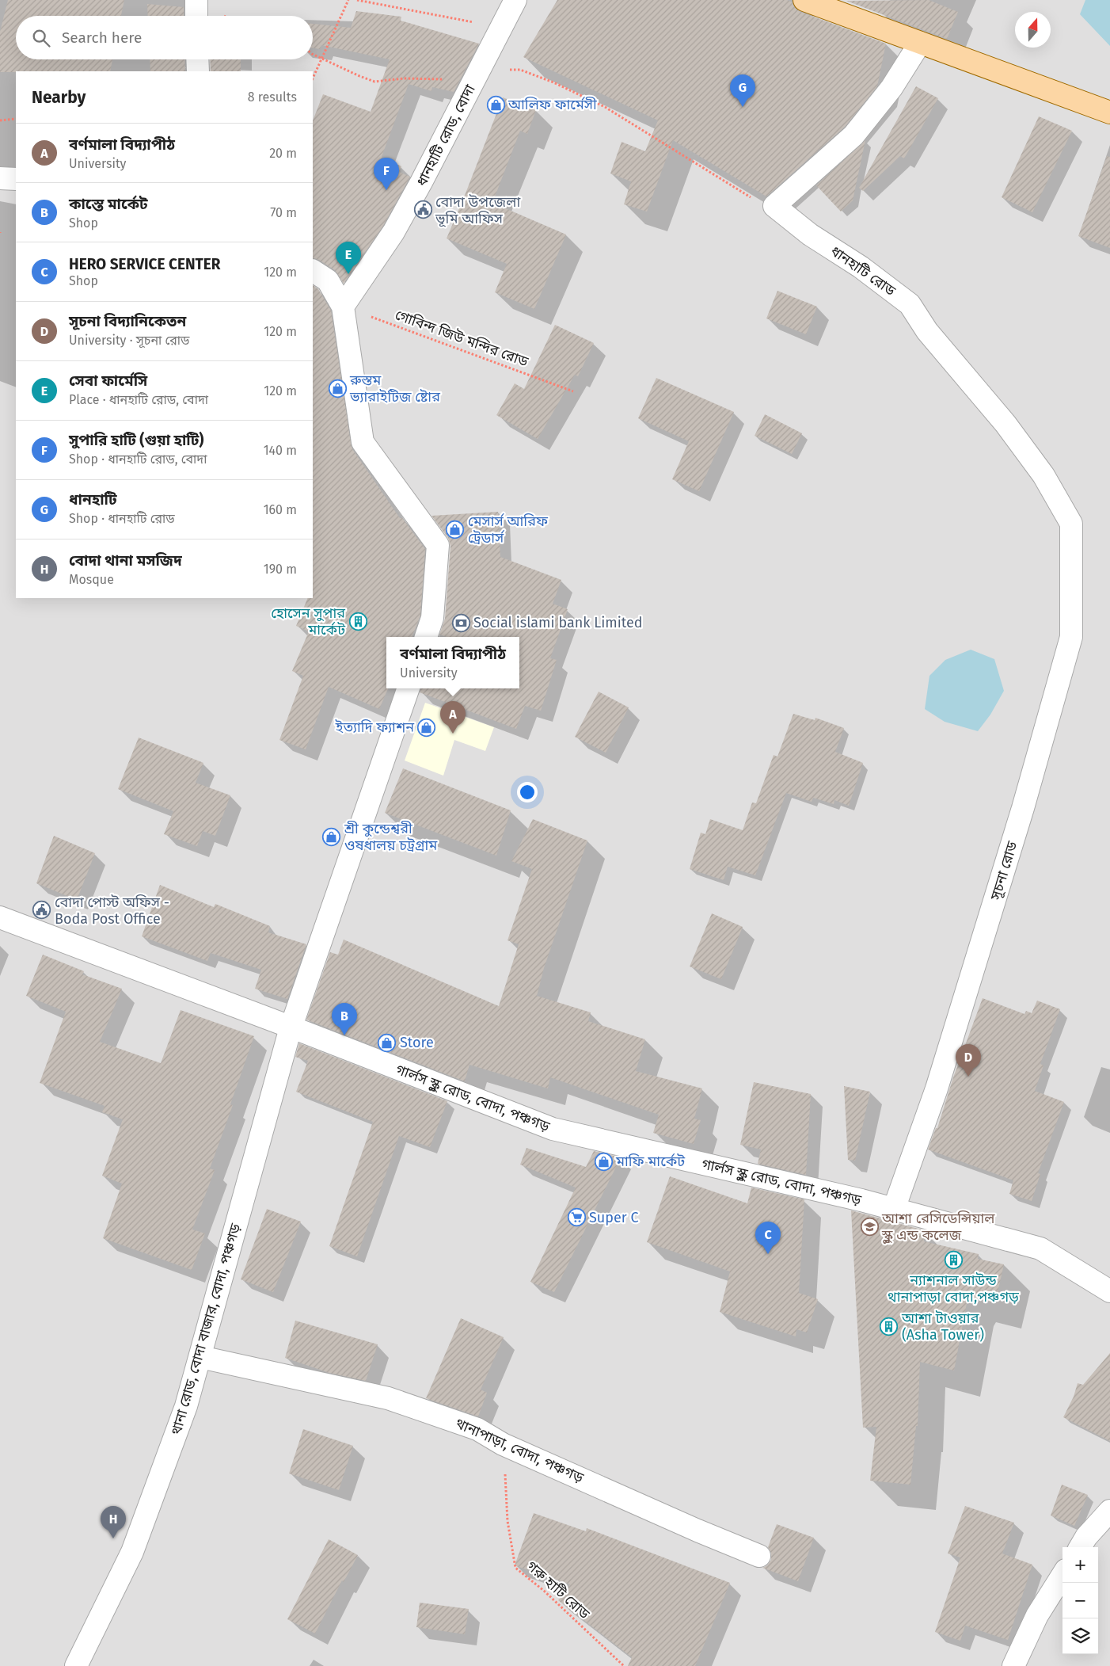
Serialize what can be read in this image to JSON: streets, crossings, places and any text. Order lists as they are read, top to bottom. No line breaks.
{"streets":{"street":["ধানহাটি রোড, বোদা","ধানহাটি রোড","সূচনা রোড","গার্লস স্কুল রোড, বোদা, পঞ্চগড়","থানা রোড, বোদা বাজার, বোদা, পঞ্চগড়","থানাপাড়া, বোদা, পঞ্চগড়"],"path":["গোবিন্দ জিউ মন্দির রোড","গরু হাটি রোড"]},"crossings":[["ধানহাটি রোড, বোদা","গোবিন্দ জিউ মন্দির রোড"],["ধানহাটি রোড","সূচনা রোড"],["সূচনা রোড","গার্লস স্কুল রোড, বোদা, পঞ্চগড়"],["গার্লস স্কুল রোড, বোদা, পঞ্চগড়","থানা রোড, বোদা বাজার, বোদা, পঞ্চগড়"],["থানা রোড, বোদা বাজার, বোদা, পঞ্চগড়","থানাপাড়া, বোদা, পঞ্চগড়"],["থানাপাড়া, বোদা, পঞ্চগড়","গরু হাটি রোড"]],"places":{"shop":["আলিফ ফার্মেসী","রুস্তম ভ্যারাইটিজ ষ্টোর","মেসার্স আরিফ ট্রেডার্স","ইত্যাদি ফ্যাশন","শ্রী কুন্ডেশ্বরী ওষধালয় চট্রগ্রাম","Store","মাফি মার্কেট"],"public building":["বোদা উপজেলা ভূমি আফিস","বোদা পোস্ট অফিস - Boda Post Office"],"building":["হোসেন সুপার মার্কেট","ন্যাশনাল সাউন্ড থানাপাড়া বোদা,পঞ্চগড়","আশা টাওয়ার (Asha Tower)"],"bank":["Social islami bank Limited"],"supermarket":["Super C"],"school or university":["আশা রেসিডেন্সিয়াল স্কুল এন্ড কলেজ"]},"north":"top","page":{"search":"Search here","heading":["Nearby","8 results"],"pins":["G","F","E","A","B","D","C","H"],"list":[{"mark":"A","name":"বর্ণমালা বিদ্যাপীঠ","note":"University","value":"20 m"},{"mark":"B","name":"কাস্তে মার্কেট","note":"Shop","value":"70 m"},{"mark":"C","name":"HERO SERVICE CENTER","note":"Shop","value":"120 m"},{"mark":"D","name":"সূচনা বিদ্যানিকেতন","note":"University · সূচনা রোড","value":"120 m"},{"mark":"E","name":"সেবা ফার্মেসি","note":"Place · ধানহাটি রোড, বোদা","value":"120 m"},{"mark":"F","name":"সুপারি হাটি (গুয়া হাটি)","note":"Shop · ধানহাটি রোড, বোদা","value":"140 m"},{"mark":"G","name":"ধানহাটি","note":"Shop · ধানহাটি রোড","value":"160 m"},{"mark":"H","name":"বোদা থানা মসজিদ","note":"Mosque","value":"190 m"}],"popup":["বর্ণমালা বিদ্যাপীঠ","University"],"map_buttons":["+","−"]}}
